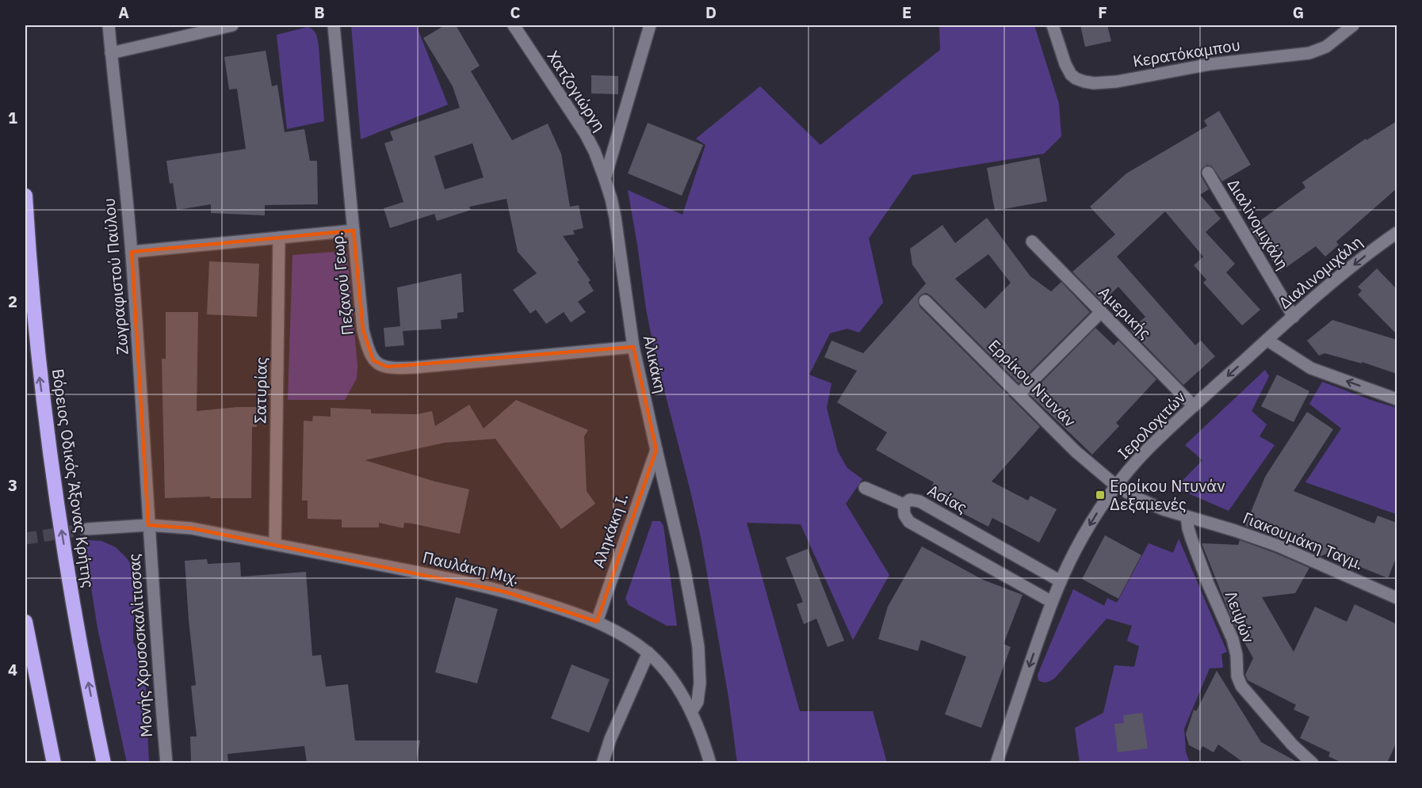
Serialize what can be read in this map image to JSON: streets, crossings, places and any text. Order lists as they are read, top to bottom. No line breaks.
{"streets":{"highway":["Βόρειος Οδικός Άξονας Κρήτης"],"street":["Κερατόκαμπου","Χατζογιώργη","Διαλiνομιχάλη","Διαλινομιχάλη","Ζωγραφιστού Παύλου","Πεζανού Γεωρ.","Αμερικής","Αλικάκη","Ερρίκου Ντυνάν","Σατυρίας","Ιερολοχιτών","Ασίας","Αληκάκη Ι.","Γιακουμάκη Ταγμ.","Παυλάκη Μιχ.","Λειψών","Μονής Χρυσοσκαλίτισσας"]},"crossings":[["Χατζογιώργη","Αλικάκη"],["Διαλiνομιχάλη","Διαλινομιχάλη"],["Διαλινομιχάλη","Ιερολοχιτών"],["Ζωγραφιστού Παύλου","Παυλάκη Μιχ."],["Ζωγραφιστού Παύλου","Μονής Χρυσοσκαλίτισσας"],["Πεζανού Γεωρ.","Αλικάκη"],["Αμερικής","Ιερολοχιτών"],["Αλικάκη","Αληκάκη Ι."],["Αλικάκη","Παυλάκη Μιχ."],["Ερρίκου Ντυνάν","Ιερολοχιτών"],["Ερρίκου Ντυνάν","Γιακουμάκη Ταγμ."],["Σατυρίας","Παυλάκη Μιχ."],["Ιερολοχιτών","Ασίας"],["Ιερολοχιτών","Γιακουμάκη Ταγμ."],["Αληκάκη Ι.","Παυλάκη Μιχ."],["Γιακουμάκη Ταγμ.","Λειψών"],["Παυλάκη Μιχ.","Μονής Χρυσοσκαλίτισσας"]],"one_way":["Διαλινομιχάλη","Ιερολοχιτών","Βόρειος Οδικός Άξονας Κρήτης"],"places":{"transit":["Ερρίκου Ντυνάν Δεξαμενές"]},"grid":{"columns":["A","B","C","D","E","F","G"],"rows":["1","2","3","4"]}}
